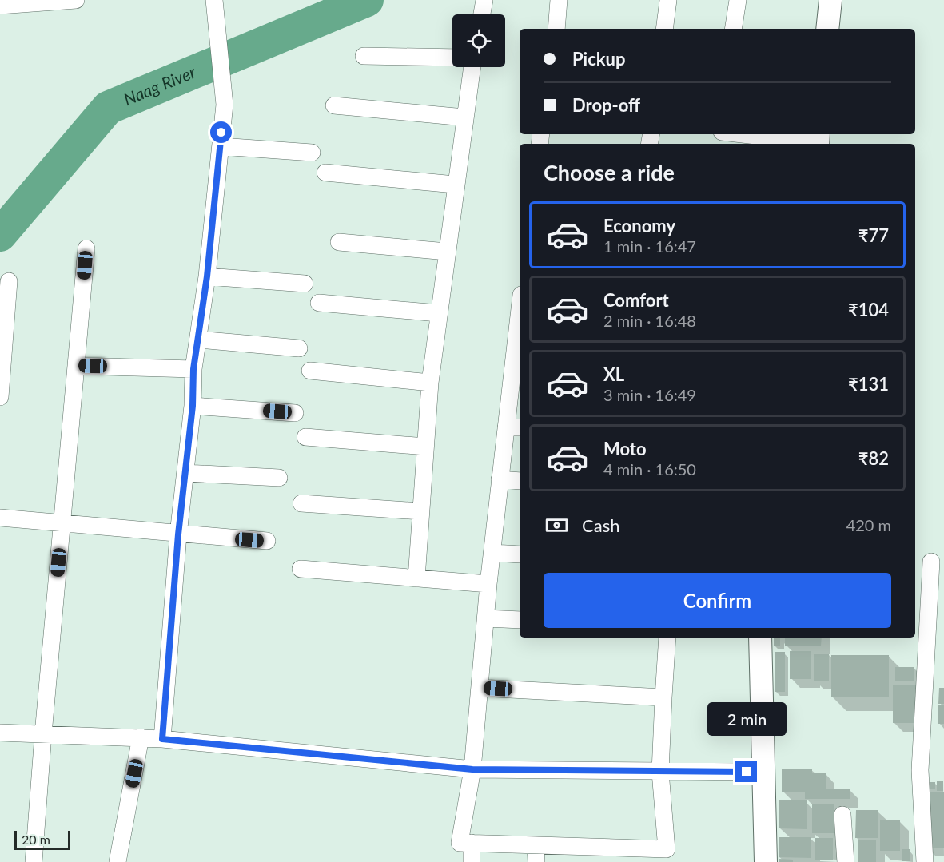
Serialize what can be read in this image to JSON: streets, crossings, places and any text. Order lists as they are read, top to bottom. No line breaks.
{"water":["Naag River"],"scale_bar":"20 m","page":{"banner":["Pickup","Drop-off"],"heading":"Choose a ride","list":[{"name":"Economy","note":"1 min · 16:47","value":"₹77"},{"name":"Comfort","note":"2 min · 16:48","value":"₹104"},{"name":"XL","note":"3 min · 16:49","value":"₹131"},{"name":"Moto","note":"4 min · 16:50","value":"₹82"}],"pay":["Cash","420 m"],"buttons":"Confirm","bubble":"2 min","scale":"20 m"}}
